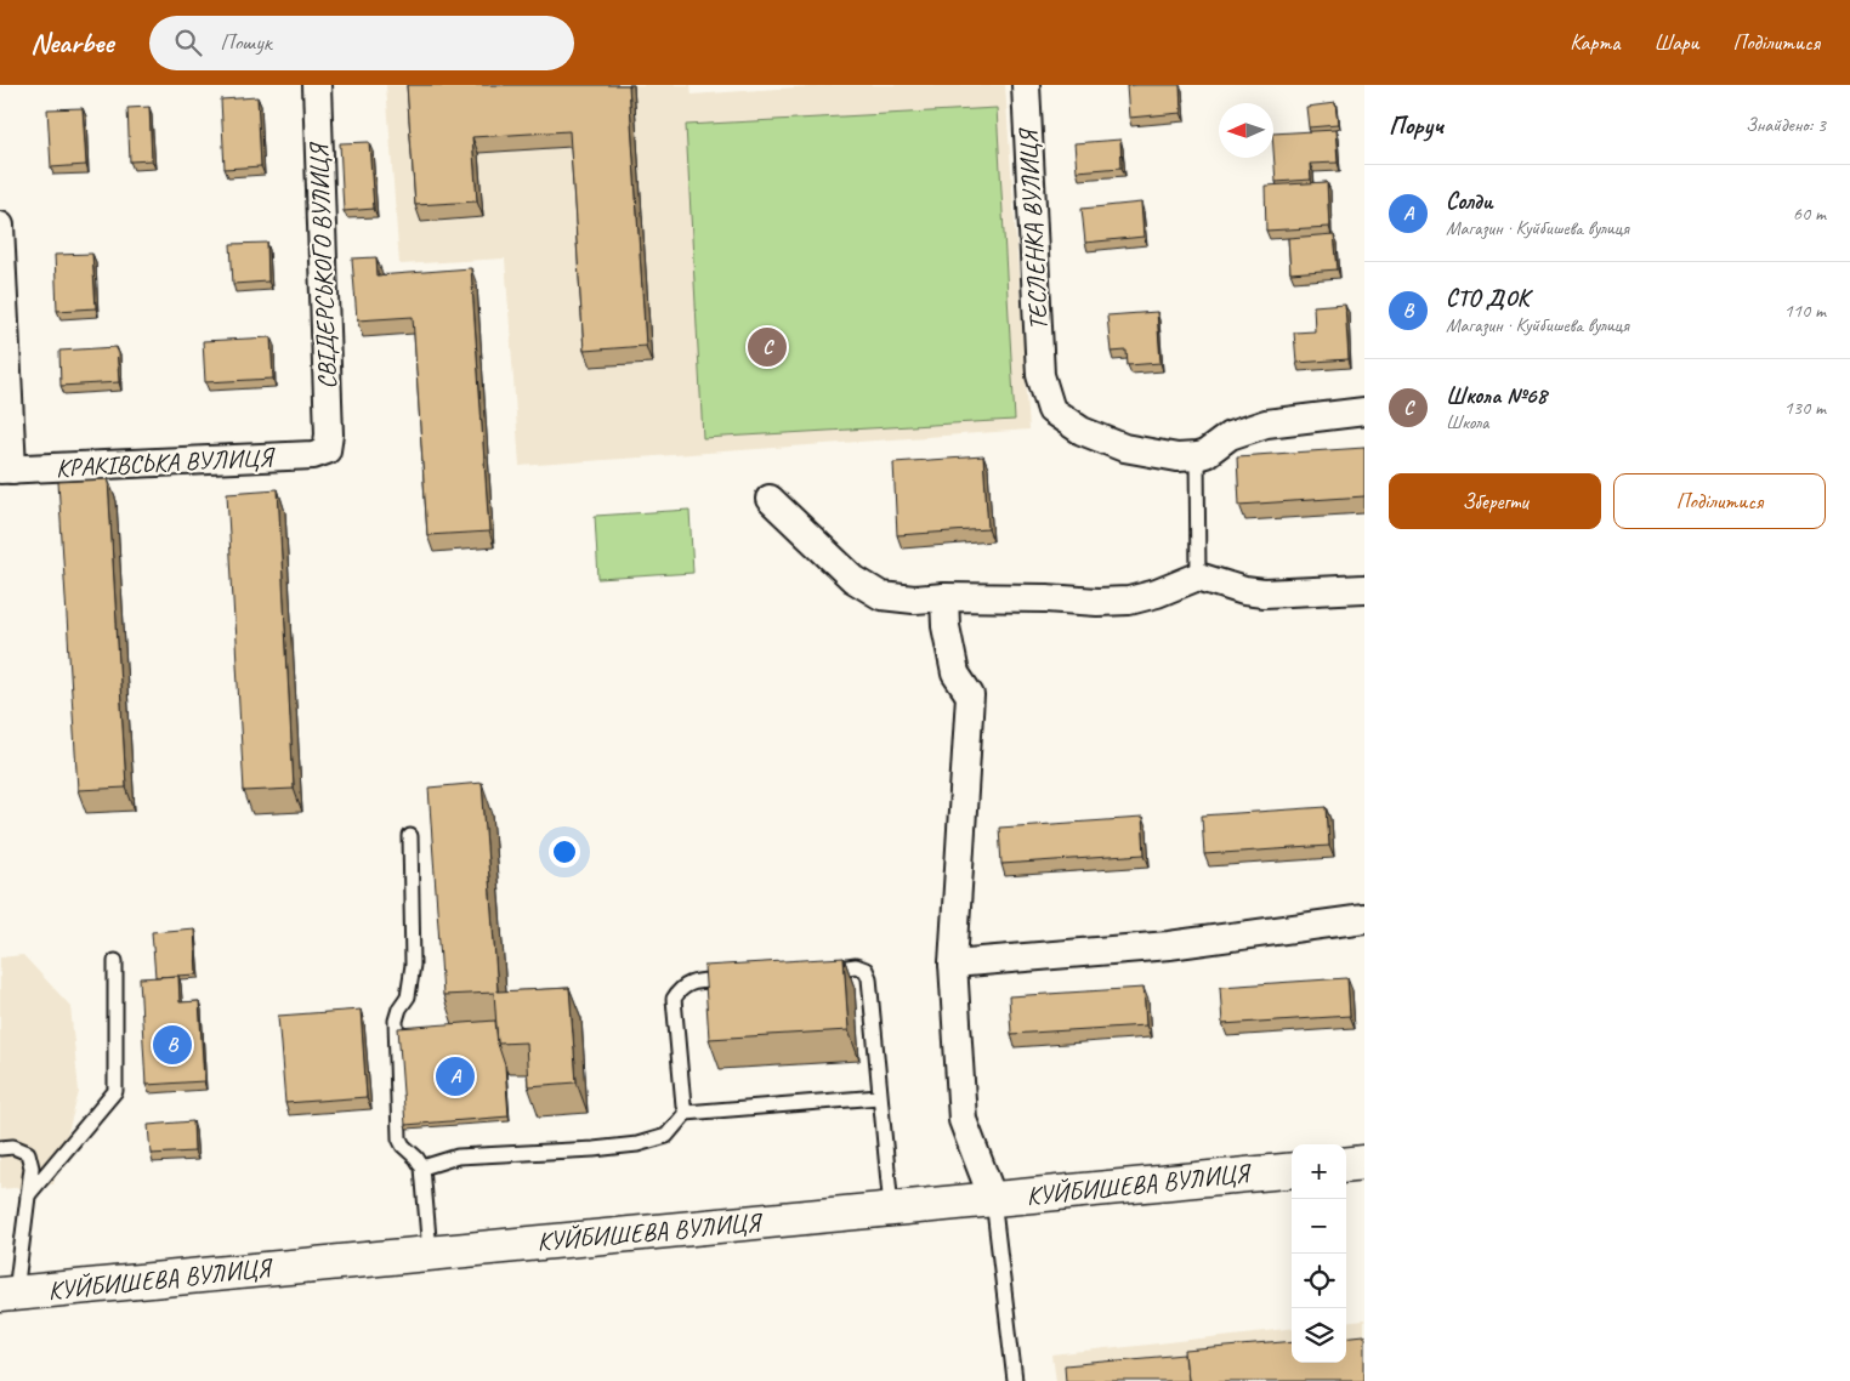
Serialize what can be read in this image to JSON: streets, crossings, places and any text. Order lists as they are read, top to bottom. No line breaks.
{"streets":{"main road":["КУЙБИШЕВА ВУЛИЦЯ"],"street":["ТЕСЛЕНКА ВУЛИЦЯ","СВІДЕРСЬКОГО ВУЛИЦЯ","КРАКІВСЬКА ВУЛИЦЯ"]},"crossings":[["СВІДЕРСЬКОГО ВУЛИЦЯ","КРАКІВСЬКА ВУЛИЦЯ"]],"north":"left","page":{"header":"Nearbee","search":"Пошук","nav":["Карта","Шари","Поділитися"],"heading":["Поруч","Знайдено: 3"],"list":[{"mark":"A","name":"Солди","note":"Магазин · Куйбишева вулиця","value":"60 m"},{"mark":"B","name":"СТО ДОК","note":"Магазин · Куйбишева вулиця","value":"110 m"},{"mark":"C","name":"Школа №68","note":"Школа","value":"130 m"}],"pins":["C","B","A"],"buttons":["Зберегти","Поділитися"],"map_buttons":["+","−"]}}
